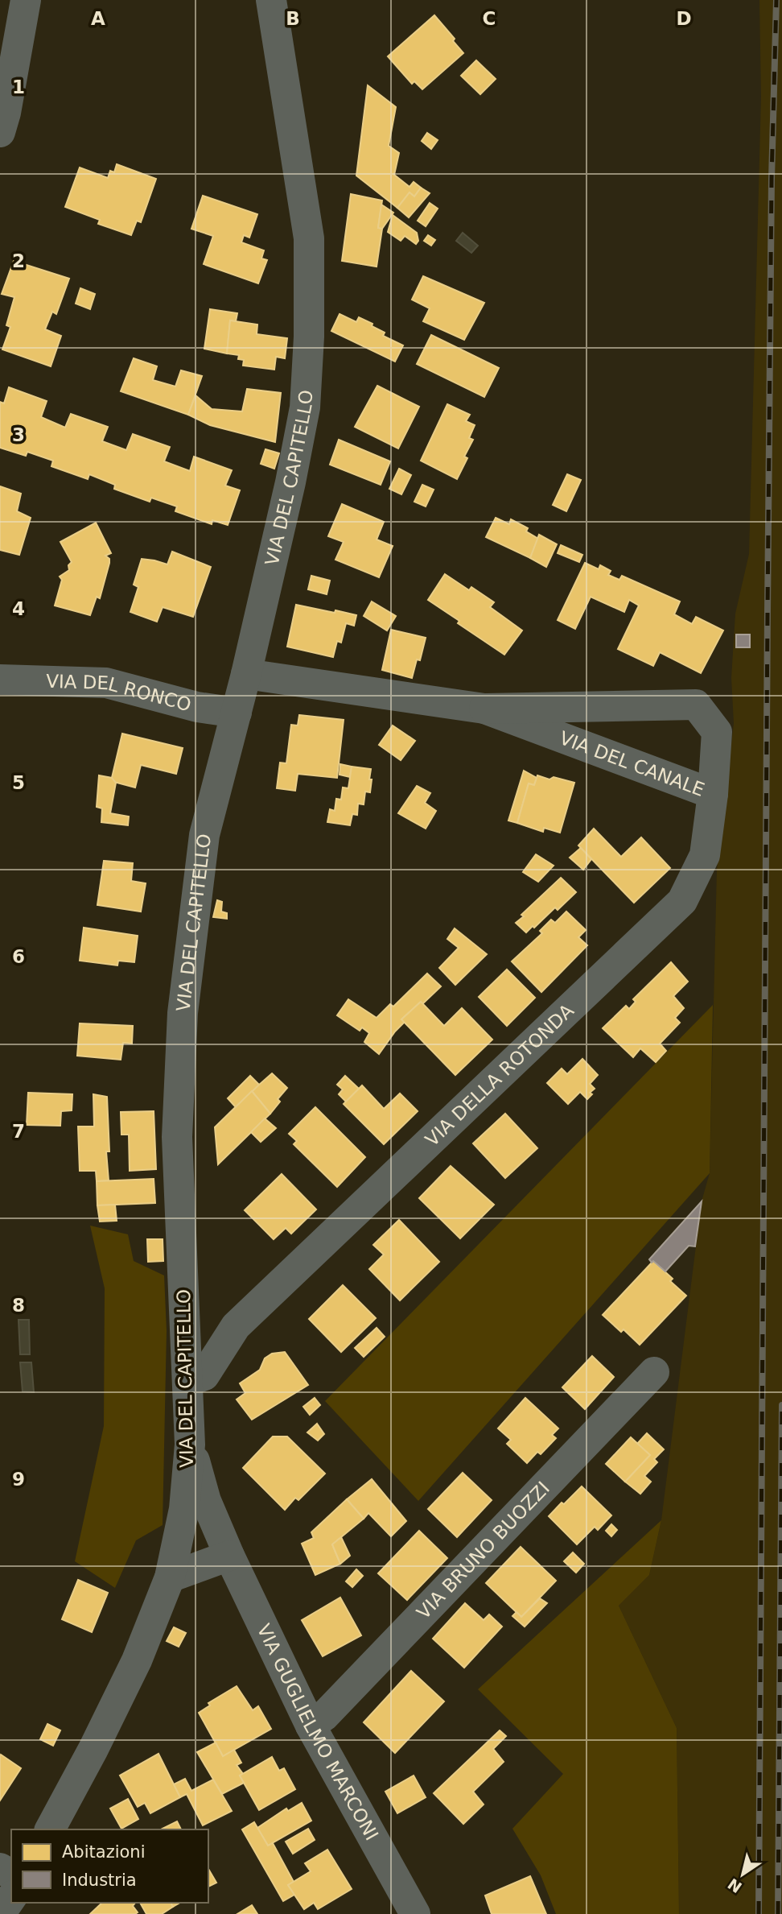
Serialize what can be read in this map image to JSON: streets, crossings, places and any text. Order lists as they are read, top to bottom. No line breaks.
{"streets":{"street":["VIA DEL CAPITELLO","VIA DEL RONCO","VIA DEL CANALE","VIA DELLA ROTONDA","VIA BRUNO BUOZZI","VIA GUGLIELMO MARCONI"]},"crossings":[["VIA DEL CAPITELLO","VIA DEL RONCO"],["VIA DEL CAPITELLO","VIA DEL CANALE"],["VIA DEL CAPITELLO","VIA DELLA ROTONDA"],["VIA DEL CAPITELLO","VIA GUGLIELMO MARCONI"],["VIA DEL CANALE","VIA DELLA ROTONDA"],["VIA BRUNO BUOZZI","VIA GUGLIELMO MARCONI"]],"legend":["Abitazioni","Industria"],"north":"bottom left","grid":{"columns":["A","B","C","D"],"rows":["1","2","3","4","5","6","7","8","9"]}}
